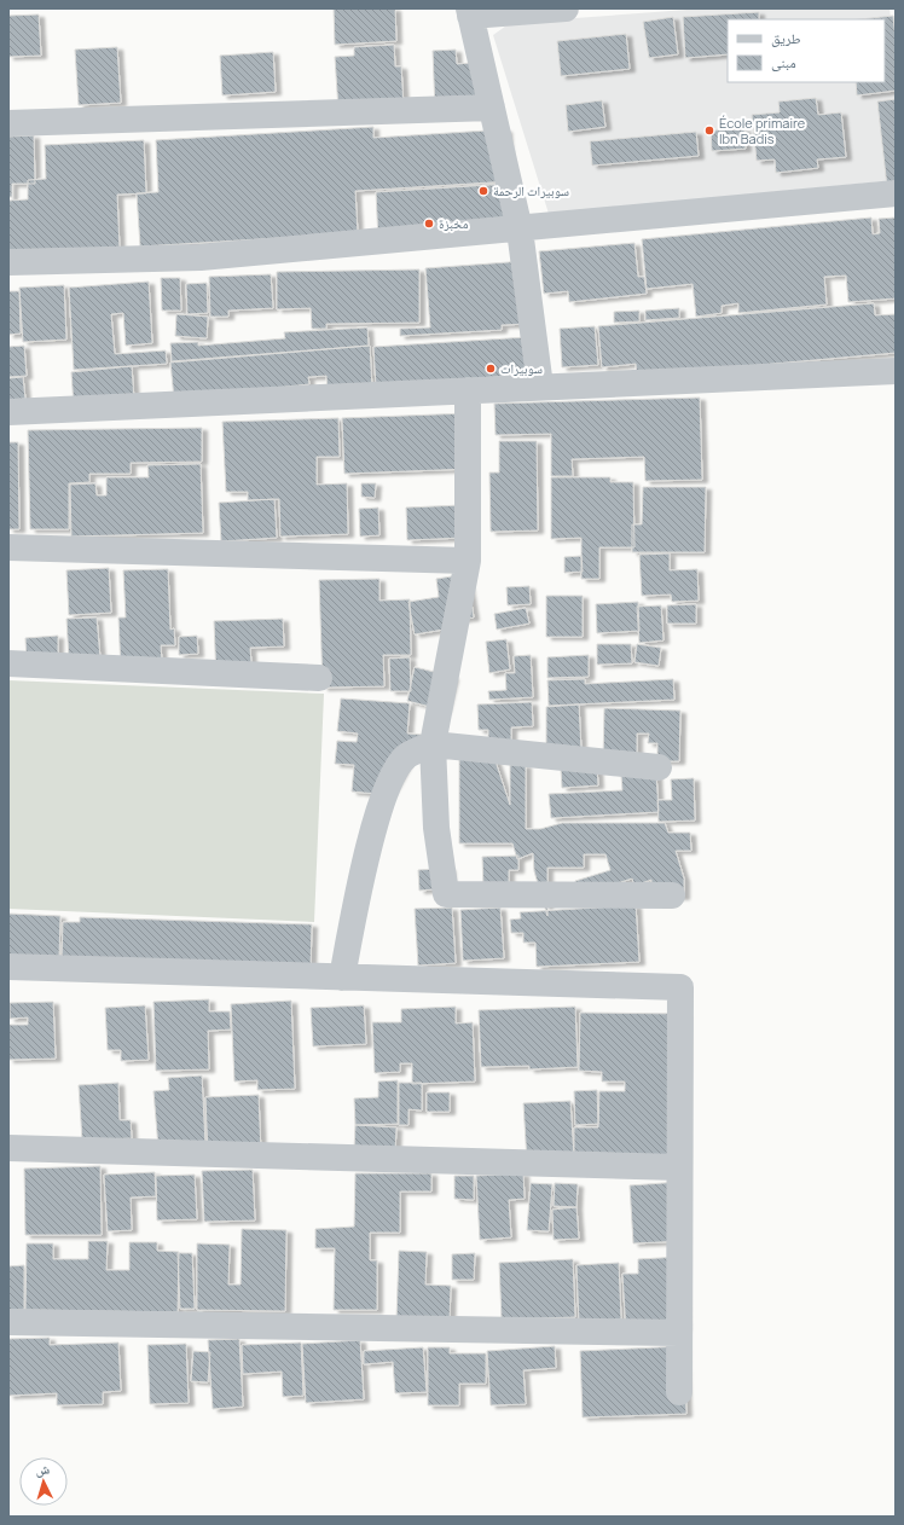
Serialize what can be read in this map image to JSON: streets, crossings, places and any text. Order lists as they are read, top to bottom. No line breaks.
{"places":["École primaire Ibn Badis","سوبيرات الرحمة","مخبزة","سوبيرات"],"legend":["طريق","مبنى"],"north":"top"}
